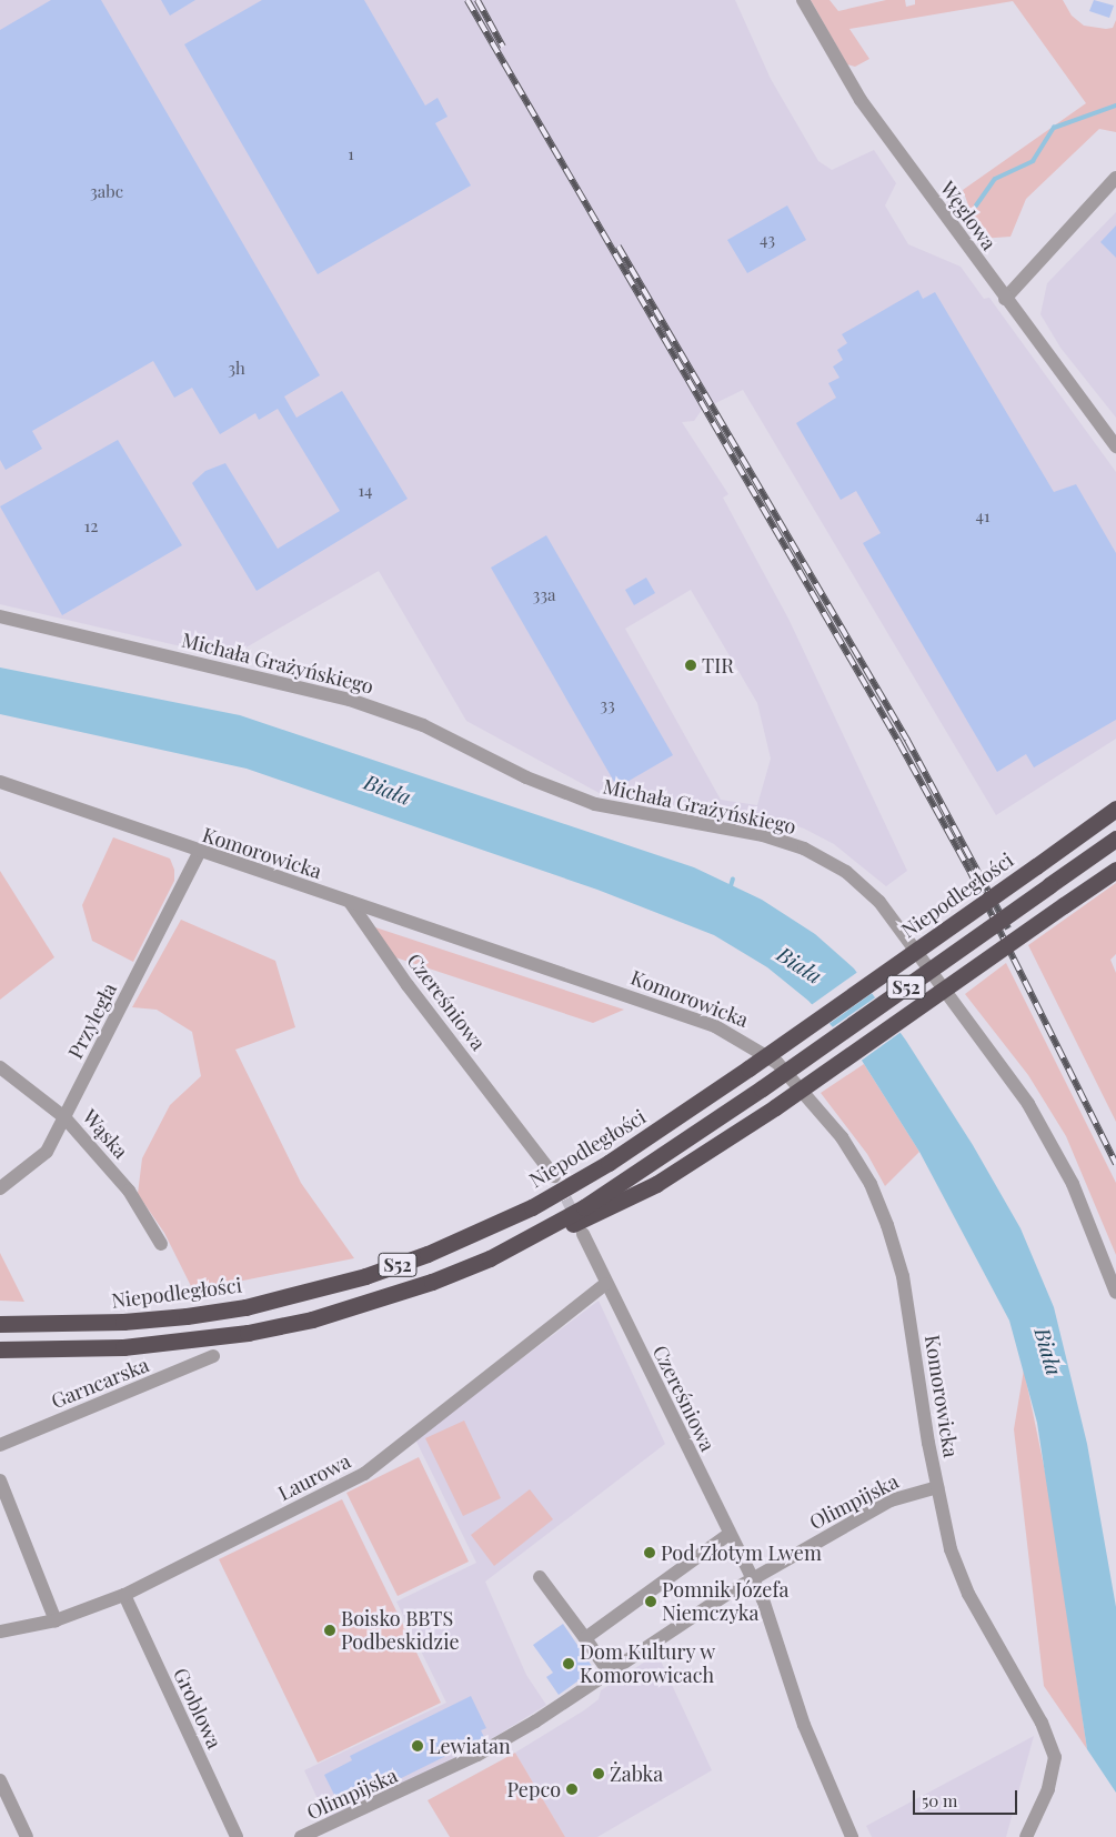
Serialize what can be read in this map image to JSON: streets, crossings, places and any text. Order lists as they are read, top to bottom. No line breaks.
{"streets":{"highway":["Niepodległości","S52"],"street":["Węglowa","Michała Grażyńskiego","Komorowicka","Czereśniowa","Przyległa","Wąska","Garncarska","Laurowa","Olimpijska","Groblowa"]},"crossings":[["Komorowicka","Czereśniowa"],["Komorowicka","Przyległa"],["Komorowicka","Olimpijska"],["Czereśniowa","Laurowa"],["Czereśniowa","Olimpijska"],["Przyległa","Wąska"],["Laurowa","Groblowa"]],"water":["Biała"],"places":["TIR","Pod Złotym Lwem","Pomnik Józefa Niemczyka","Boisko BBTS Podbeskidzie","Dom Kultury w Komorowicach","Lewiatan","Żabka","Pepco"],"house_numbers":["1","3abc","43","3h","14","41","12","33a","33"],"scale_bar":"50 m"}
